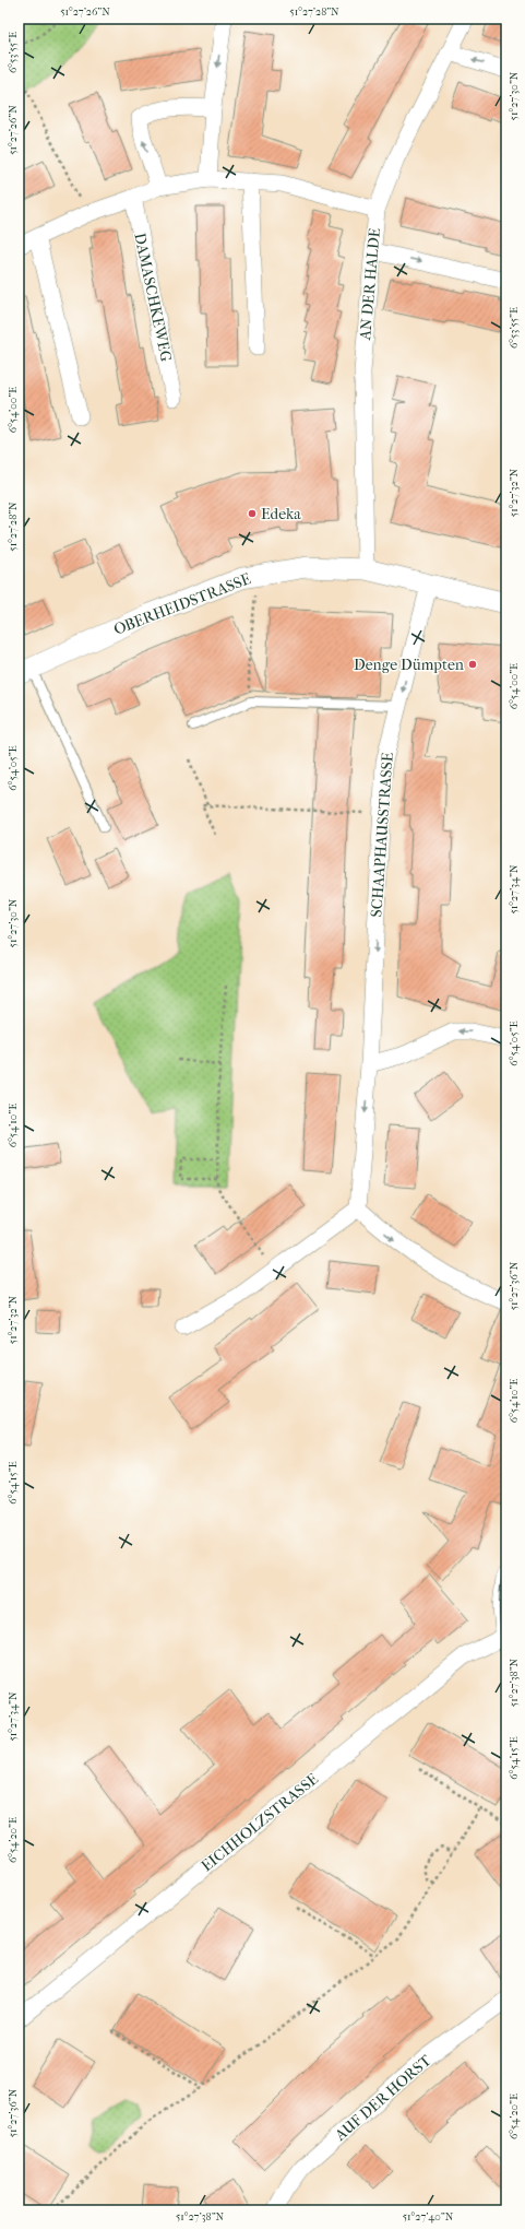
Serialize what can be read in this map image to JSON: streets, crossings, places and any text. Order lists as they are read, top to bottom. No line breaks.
{"streets":{"street":["AN DER HALDE","DAMASCHKEWEG","OBERHEIDSTRASSE","SCHAAPHAUSSTRASSE","EICHHOLZSTRASSE","AUF DER HORST"]},"crossings":[["AN DER HALDE","OBERHEIDSTRASSE"],["OBERHEIDSTRASSE","SCHAAPHAUSSTRASSE"]],"one_way":["SCHAAPHAUSSTRASSE"],"places":["Edeka","Denge Dümpten"],"coordinates":["51°27'26\"N","51°27'28\"N","6°53'55\"E","51°27'30\"N","6°54'00\"E","51°27'32\"N","6°54'05\"E","51°27'34\"N","6°54'10\"E","51°27'36\"N","6°54'15\"E","51°27'38\"N","6°54'20\"E","51°27'40\"N"]}
